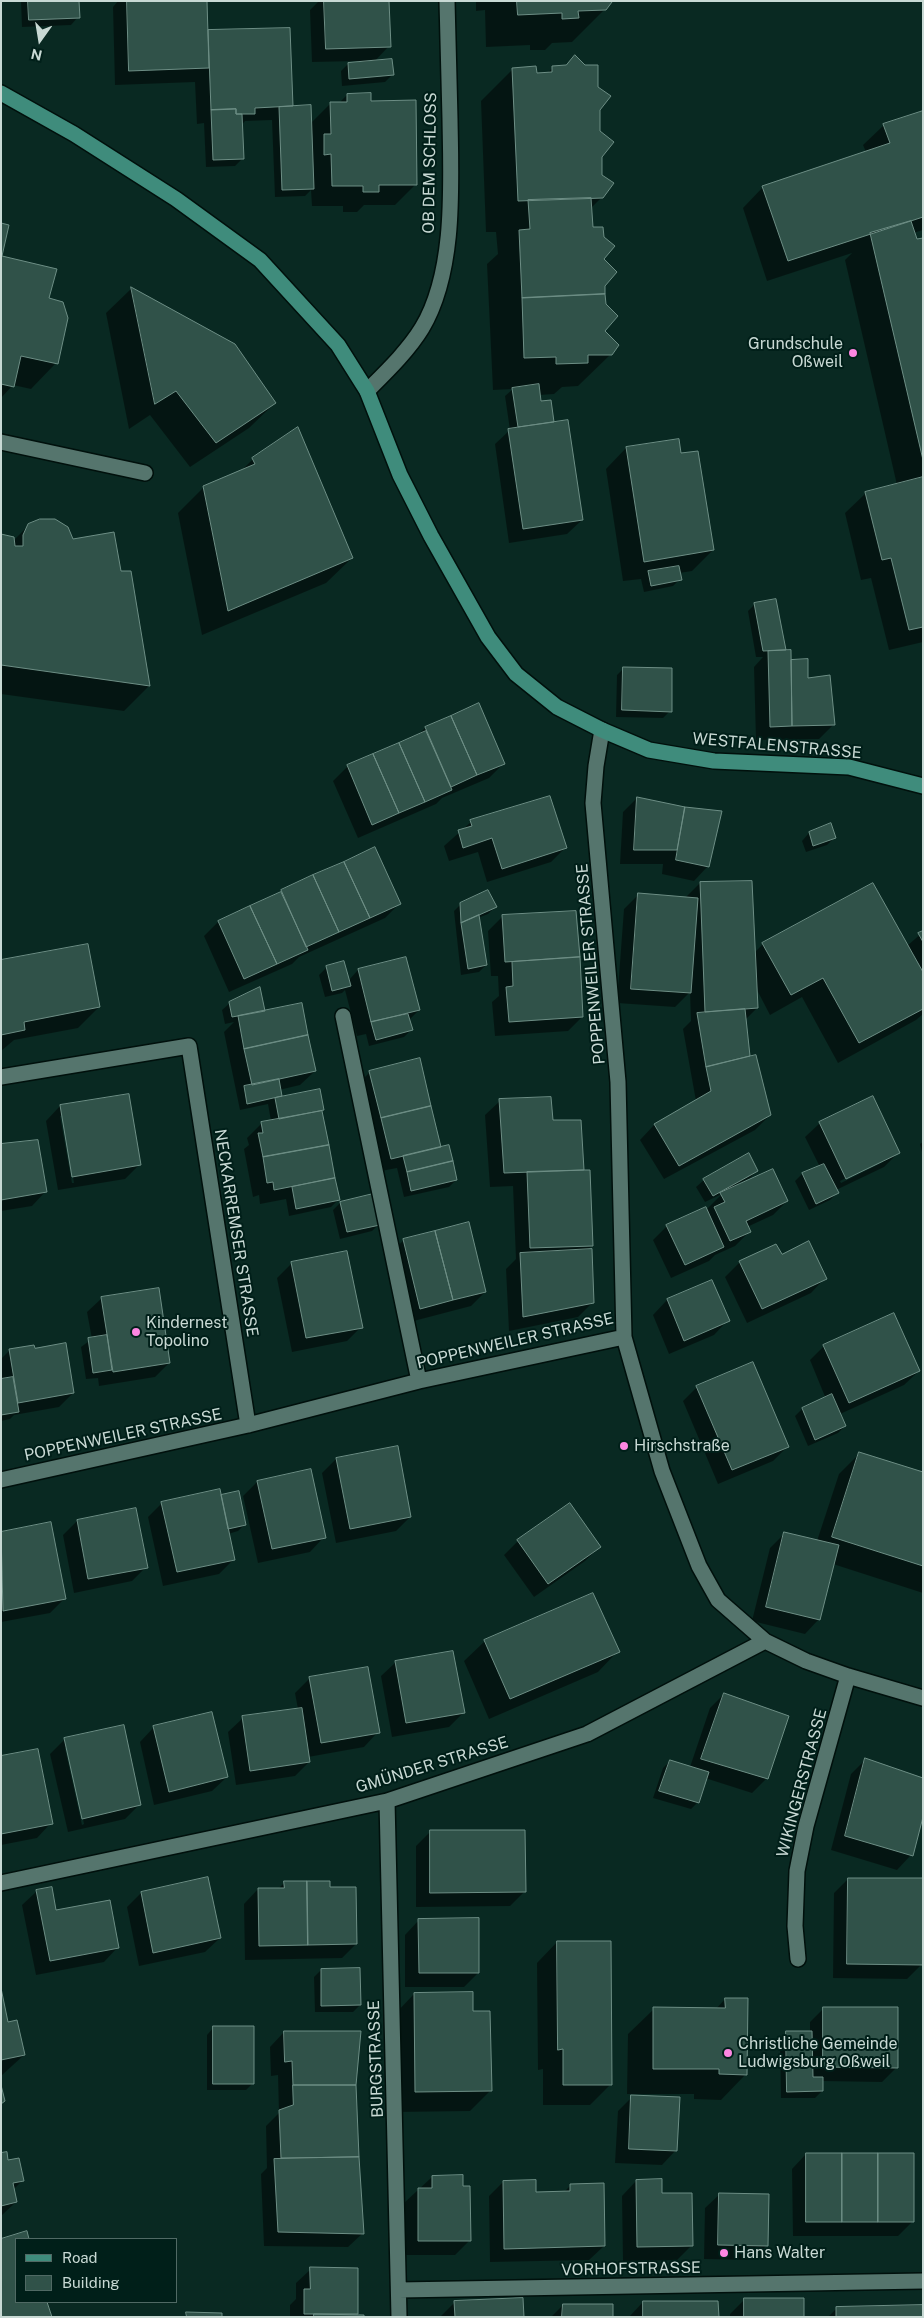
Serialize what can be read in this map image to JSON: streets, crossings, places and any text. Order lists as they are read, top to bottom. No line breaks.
{"streets":{"main road":["WESTFALENSTRASSE"],"street":["OB DEM SCHLOSS","POPPENWEILER STRASSE","NECKARREMSER STRASSE","GMÜNDER STRASSE","WIKINGERSTRASSE","BURGSTRASSE","VORHOFSTRASSE"]},"crossings":[["OB DEM SCHLOSS","WESTFALENSTRASSE"],["WESTFALENSTRASSE","POPPENWEILER STRASSE"],["POPPENWEILER STRASSE","NECKARREMSER STRASSE"],["GMÜNDER STRASSE","BURGSTRASSE"],["BURGSTRASSE","VORHOFSTRASSE"]],"places":["Grundschule Oßweil","Kindernest Topolino","Hirschstraße","Christliche Gemeinde Ludwigsburg Oßweil","Hans Walter"],"legend":["Road","Building"],"north":"bottom"}
